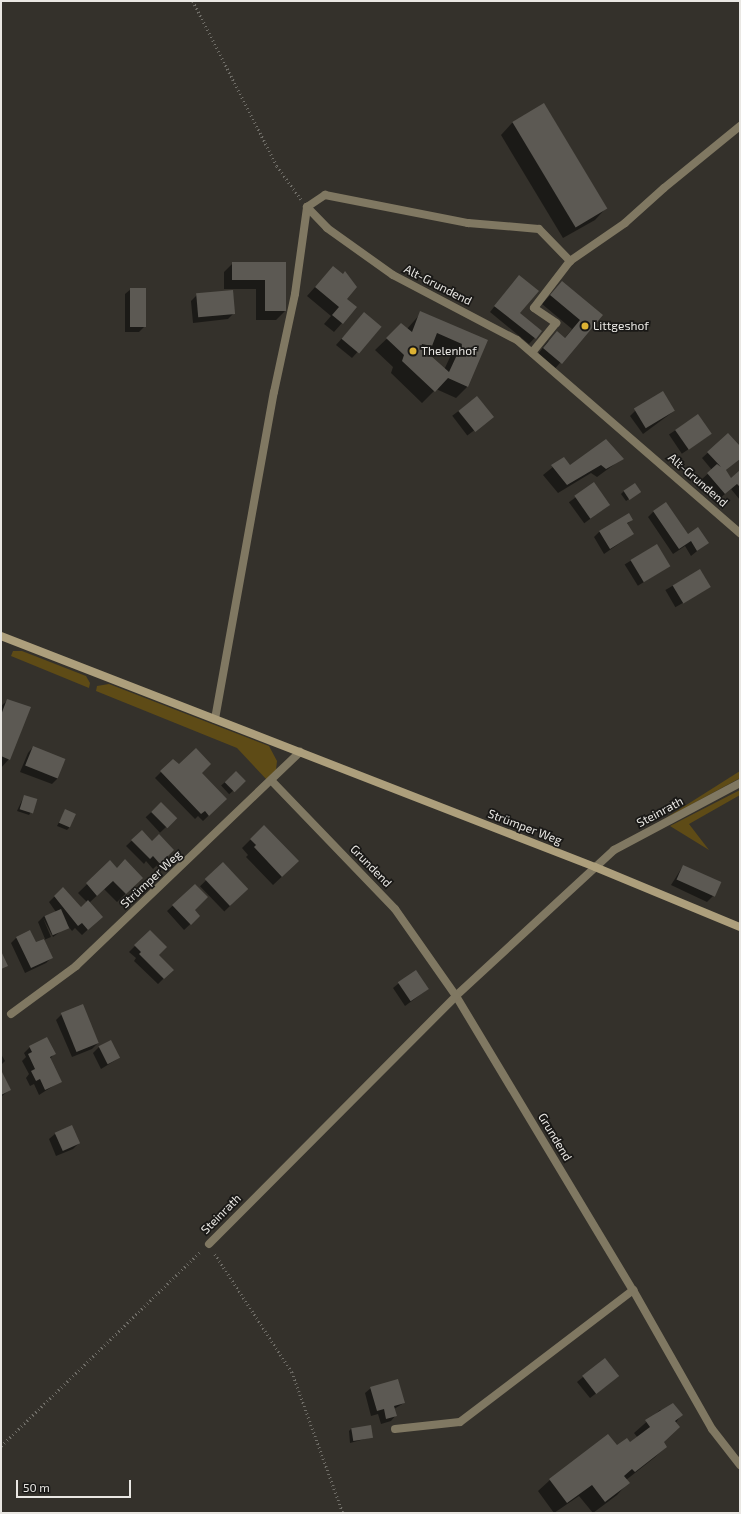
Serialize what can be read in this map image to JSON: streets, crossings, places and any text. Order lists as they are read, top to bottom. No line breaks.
{"streets":{"street":["Alt-Grundend","Steinrath","Strümper Weg","Grundend"]},"crossings":[["Steinrath","Strümper Weg"],["Steinrath","Grundend"],["Strümper Weg","Grundend"]],"places":["Littgeshof","Thelenhof"],"scale_bar":"50 m"}
